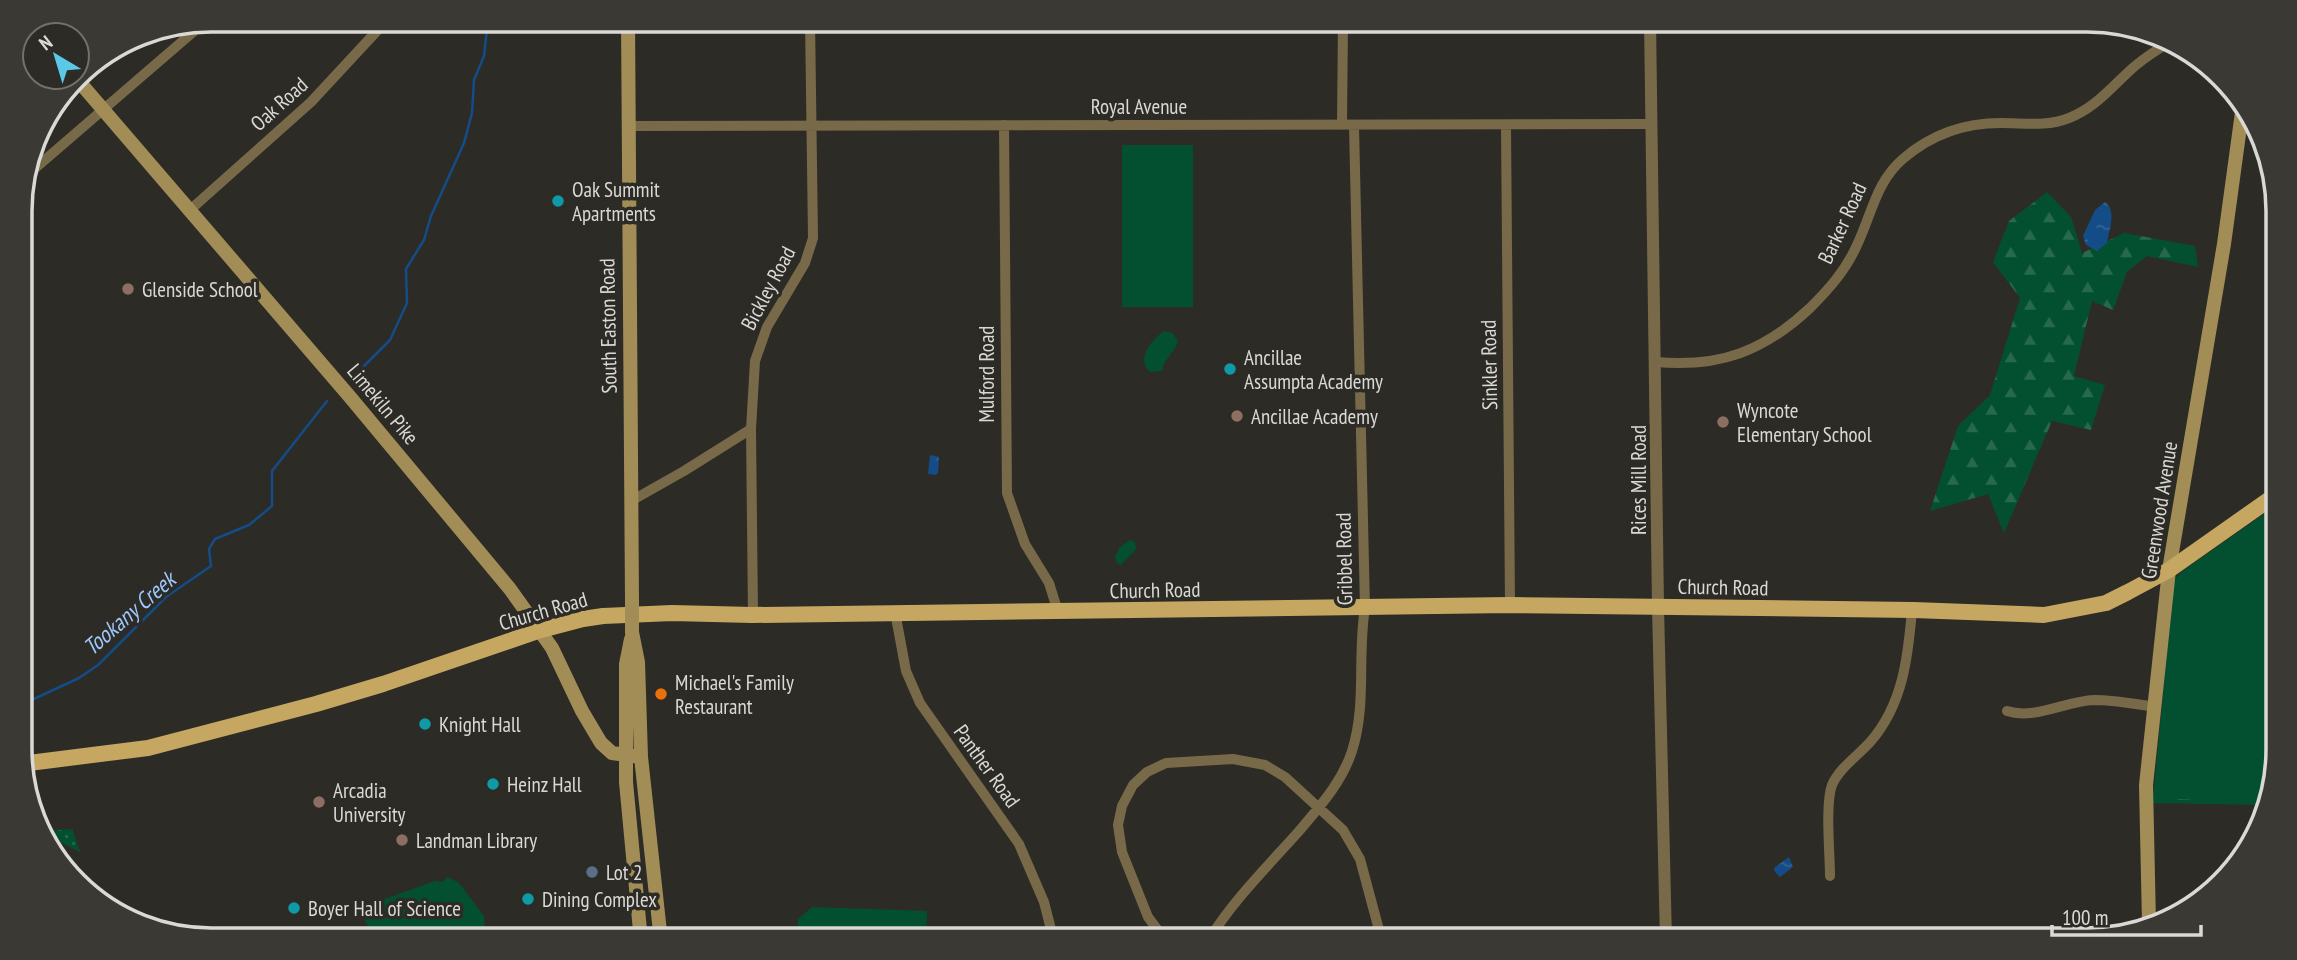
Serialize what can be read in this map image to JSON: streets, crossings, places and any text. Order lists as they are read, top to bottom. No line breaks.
{"streets":{"main road":["South Easton Road","Limekiln Pike","Greenwood Avenue","Church Road"],"street":["Oak Road","Royal Avenue","Barker Road","Bickley Road","Sinkler Road","Mulford Road","Rices Mill Road","Gribbel Road","Panther Road"]},"crossings":[["Oak Road","Limekiln Pike"],["Royal Avenue","Bickley Road"],["Royal Avenue","South Easton Road"],["Royal Avenue","Sinkler Road"],["Royal Avenue","Mulford Road"],["Royal Avenue","Rices Mill Road"],["Royal Avenue","Gribbel Road"],["Barker Road","Rices Mill Road"],["Bickley Road","Church Road"],["South Easton Road","Limekiln Pike"],["Sinkler Road","Church Road"],["Mulford Road","Church Road"],["Limekiln Pike","Church Road"],["Rices Mill Road","Church Road"],["Greenwood Avenue","Church Road"],["Gribbel Road","Church Road"],["Church Road","Panther Road"]],"water":["Tookany Creek"],"places":["Oak Summit Apartments","Glenside School","Ancillae Assumpta Academy","Ancillae Academy","Wyncote Elementary School","Michael's Family Restaurant","Knight Hall","Heinz Hall","Arcadia University","Landman Library","Lot 2","Dining Complex","Boyer Hall of Science"],"scale_bar":"100 m","north":"top left"}
